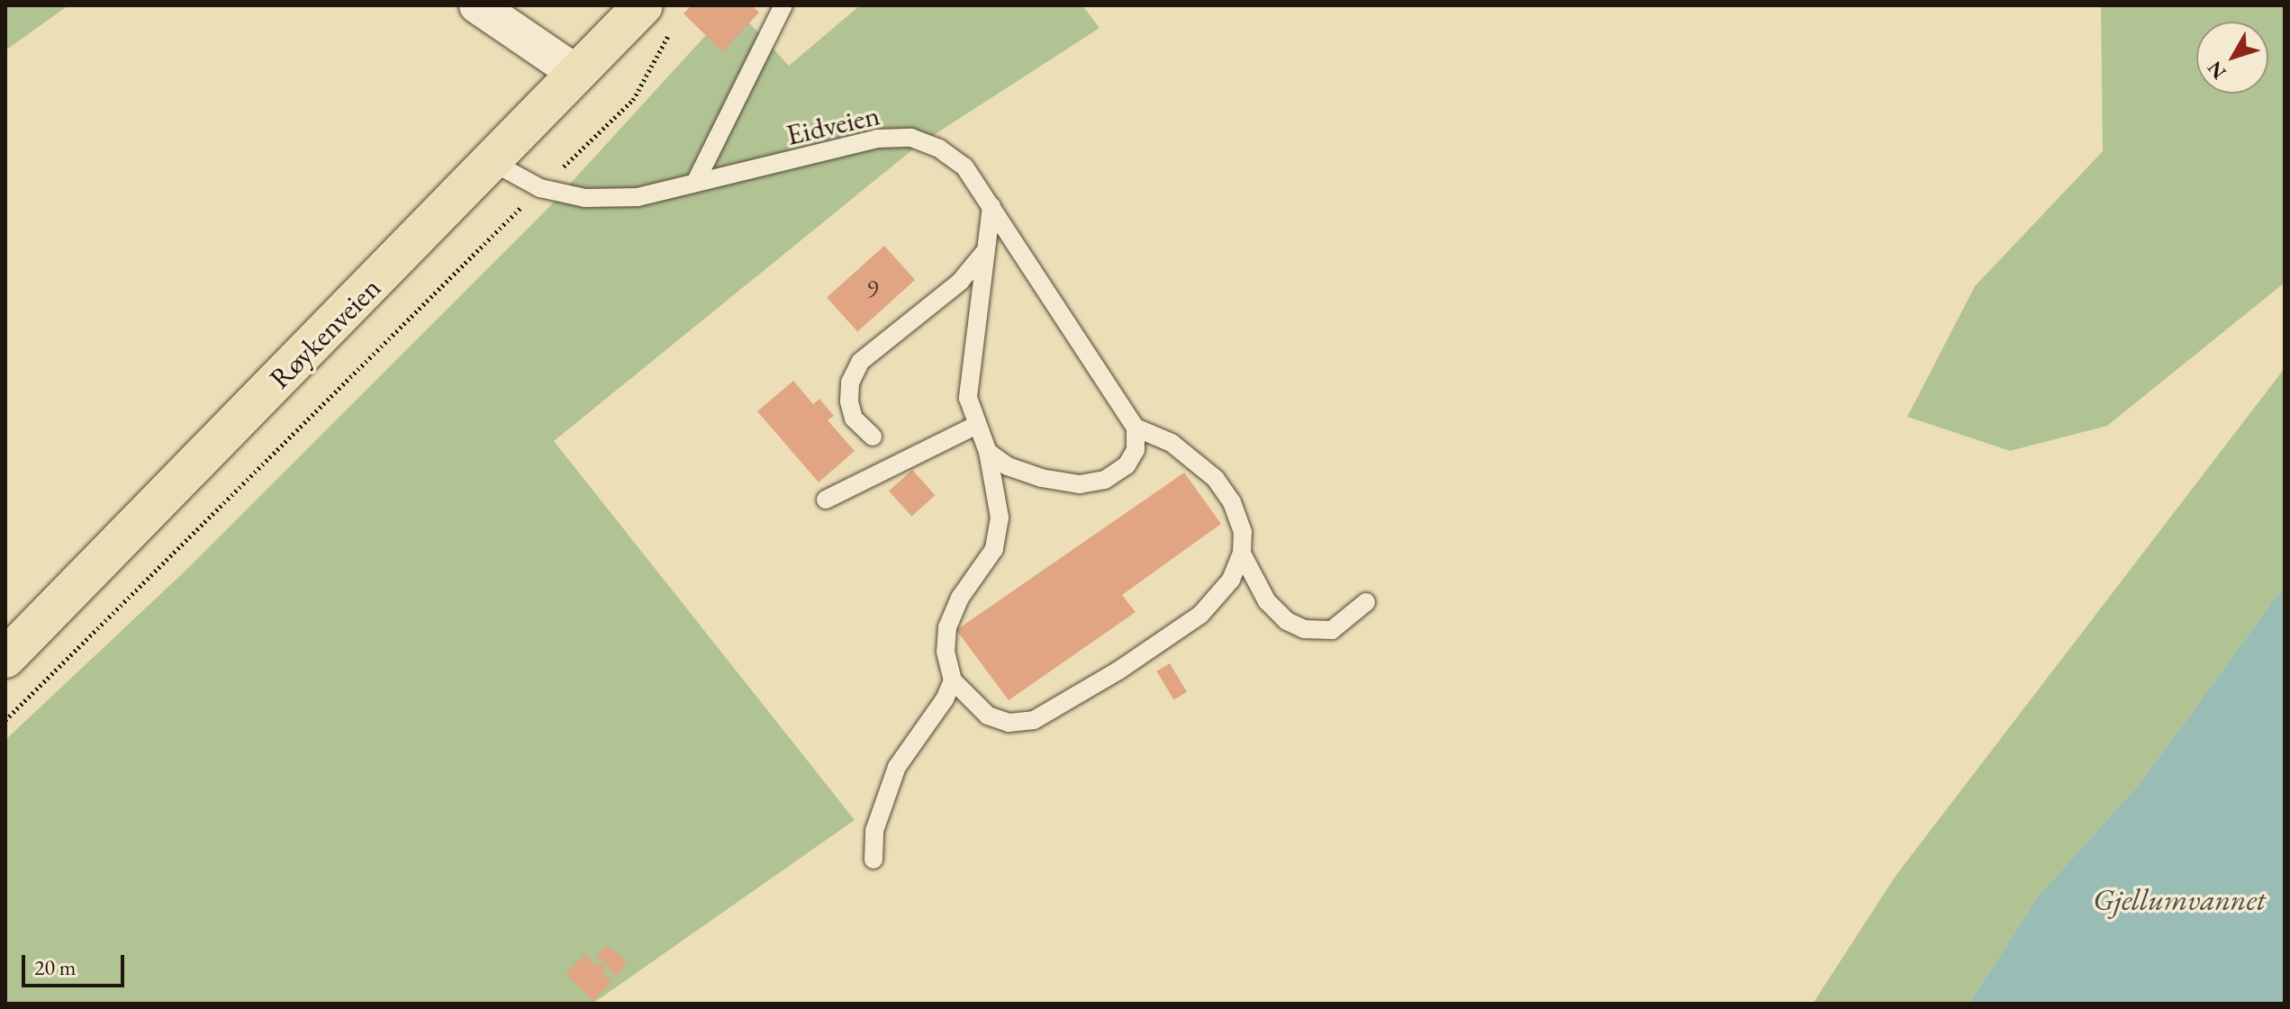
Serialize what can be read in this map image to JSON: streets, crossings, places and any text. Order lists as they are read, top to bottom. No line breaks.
{"streets":{"main road":["Røykenveien"],"lane":["Eidveien"]},"crossings":[["Eidveien","Røykenveien"]],"water":["Gjellumvannet"],"house_numbers":["9"],"scale_bar":"20 m","north":"bottom left"}
